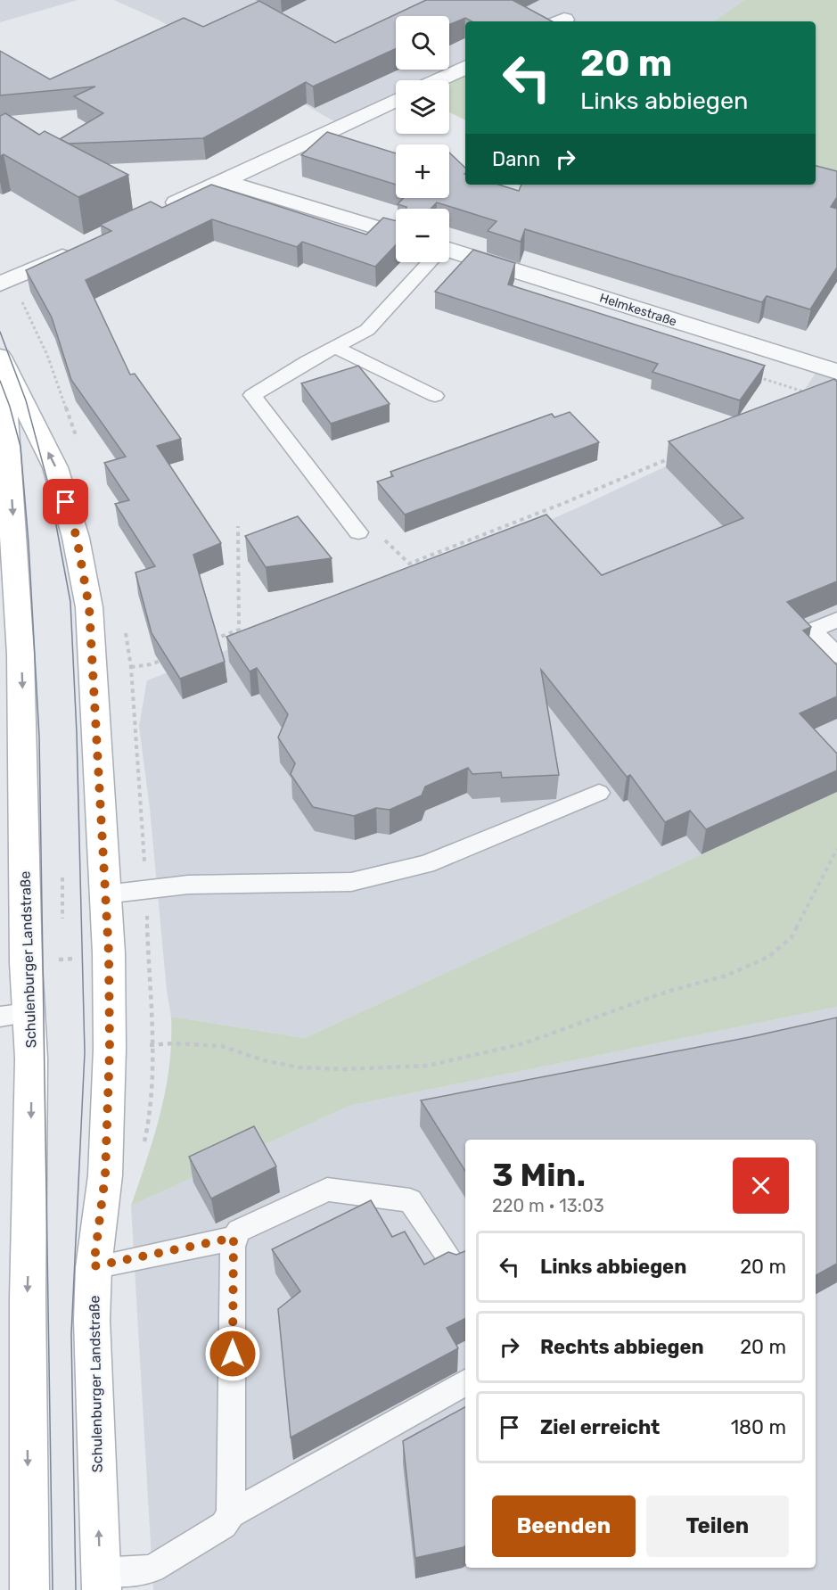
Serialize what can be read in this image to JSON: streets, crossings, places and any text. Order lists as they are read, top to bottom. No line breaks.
{"streets":{"main road":["Schulenburger Landstraße"],"street":["Helmkestraße"]},"page":{"map_buttons":["+","−"],"turn":["20 m","Links abbiegen"],"then":"Dann","heading":["3 Min.","220 m · 13:03"],"list":[{"name":"Links abbiegen","value":"20 m"},{"name":"Rechts abbiegen","value":"20 m"},{"name":"Ziel erreicht","value":"180 m"}],"buttons":["Beenden","Teilen"]}}
